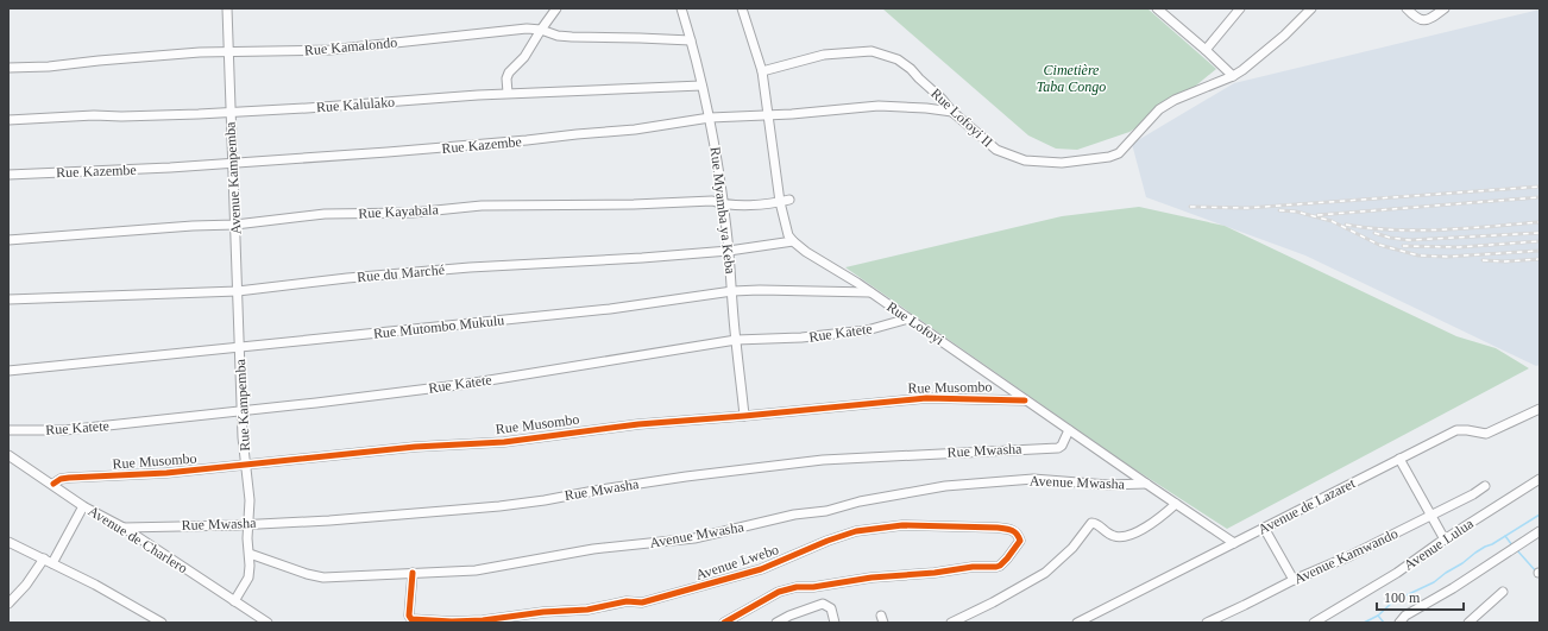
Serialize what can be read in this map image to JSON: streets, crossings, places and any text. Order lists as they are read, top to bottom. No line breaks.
{"streets":{"street":["Rue Kamalondo","Rue Kalulako","Rue Lofoyi II","Rue Kazembe","Avenue Kampemba","Rue Myamba ya Keba","Rue Kayabala","Rue du Marché","Rue Lofoyi","Rue Mutombo Mukulu","Rue Katete","Rue Musombo","Rue Kampemba","Rue Mwasha","Avenue Mwasha","Avenue de Lazaret","Avenue de Charlero","Avenue Lulua","Avenue Kamwando","Avenue Lwebo"]},"crossings":[["Rue Kamalondo","Avenue Kampemba"],["Rue Kamalondo","Rue Myamba ya Keba"],["Rue Kalulako","Avenue Kampemba"],["Rue Kalulako","Rue Myamba ya Keba"],["Rue Lofoyi II","Rue Kazembe"],["Rue Kazembe","Avenue Kampemba"],["Rue Kazembe","Rue Myamba ya Keba"],["Avenue Kampemba","Rue Kayabala"],["Avenue Kampemba","Rue du Marché"],["Avenue Kampemba","Rue Mutombo Mukulu"],["Avenue Kampemba","Rue Kampemba"],["Rue Myamba ya Keba","Rue Kayabala"],["Rue Myamba ya Keba","Rue du Marché"],["Rue Myamba ya Keba","Rue Mutombo Mukulu"],["Rue Myamba ya Keba","Rue Katete"],["Rue Myamba ya Keba","Rue Musombo"],["Rue du Marché","Rue Lofoyi"],["Rue Lofoyi","Rue Mutombo Mukulu"],["Rue Lofoyi","Rue Katete"],["Rue Lofoyi","Rue Musombo"],["Rue Lofoyi","Rue Mwasha"],["Rue Lofoyi","Avenue Mwasha"],["Rue Lofoyi","Avenue de Lazaret"],["Rue Mutombo Mukulu","Rue Kampemba"],["Rue Katete","Rue Kampemba"],["Rue Musombo","Rue Kampemba"],["Rue Musombo","Avenue de Charlero"],["Rue Kampemba","Rue Mwasha"],["Rue Kampemba","Avenue Mwasha"],["Rue Kampemba","Avenue de Charlero"],["Rue Mwasha","Avenue de Charlero"],["Avenue Mwasha","Avenue Lwebo"]],"parks":["Cimetière Taba Congo"],"scale_bar":"100 m"}
